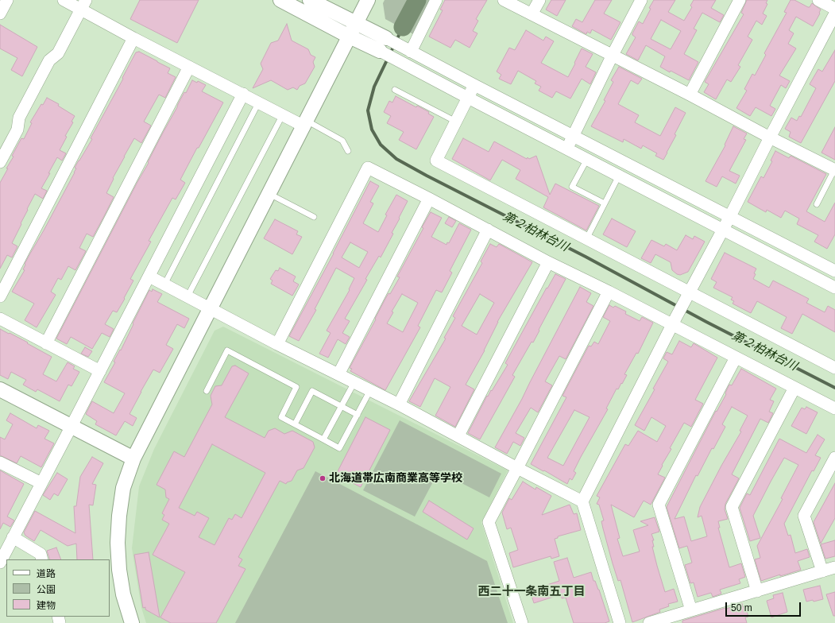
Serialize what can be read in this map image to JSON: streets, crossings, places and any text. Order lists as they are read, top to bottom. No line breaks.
{"districts":["西二十一条南五丁目"],"water":["第２柏林台川"],"places":["北海道帯広南商業高等学校"],"legend":["道路","公園","建物"],"scale_bar":"50 m"}
